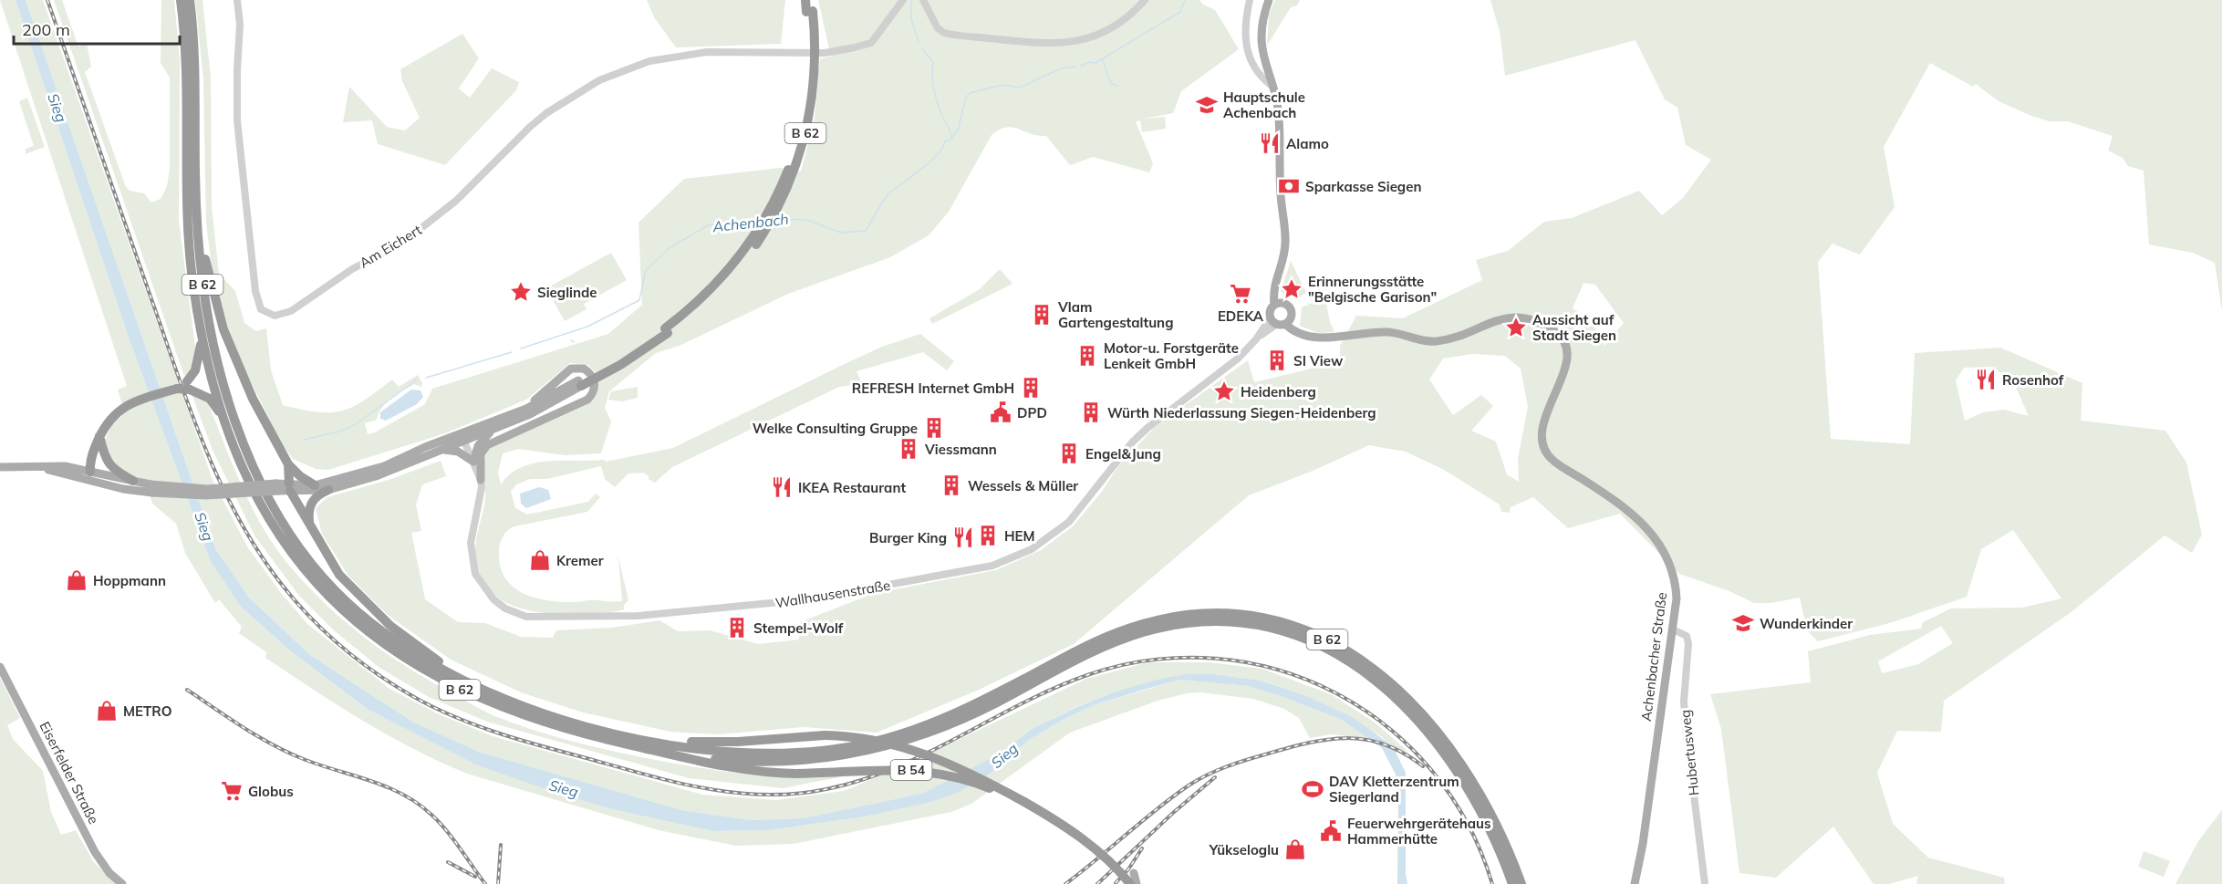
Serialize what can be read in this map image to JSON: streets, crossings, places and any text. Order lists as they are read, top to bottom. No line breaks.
{"streets":{"highway":["B 62","B 54"],"main road":["Achenbacher Straße","Eiserfelder Straße"],"street":["Am Eichert","Wallhausenstraße","Hubertusweg"]},"crossings":[["B 62","Wallhausenstraße"],["B 62","B 54"],["Wallhausenstraße","Achenbacher Straße"],["Achenbacher Straße","Hubertusweg"]],"water":["Sieg","Achenbach"],"places":{"school or university":["Hauptschule Achenbach","Wunderkinder"],"restaurant":["Alamo","Rosenhof","IKEA Restaurant","Burger King"],"bank":["Sparkasse Siegen"],"place":["Erinnerungsstätte \"Belgische Garison\"","Sieglinde","Aussicht auf Stadt Siegen","Heidenberg"],"supermarket":["EDEKA","Globus"],"building":["Vlam Gartengestaltung","Motor-u. Forstgeräte Lenkeit GmbH","SI View","REFRESH Internet GmbH","Würth Niederlassung Siegen-Heidenberg","Welke Consulting Gruppe","Viessmann","Engel&Jung","Wessels & Müller","HEM","Stempel-Wolf"],"public building":["DPD","Feuerwehrgerätehaus Hammerhütte"],"shop":["Kremer","Hoppmann","METRO","Yükseloglu"],"sports":["DAV Kletterzentrum Siegerland"]},"scale_bar":"200 m"}
